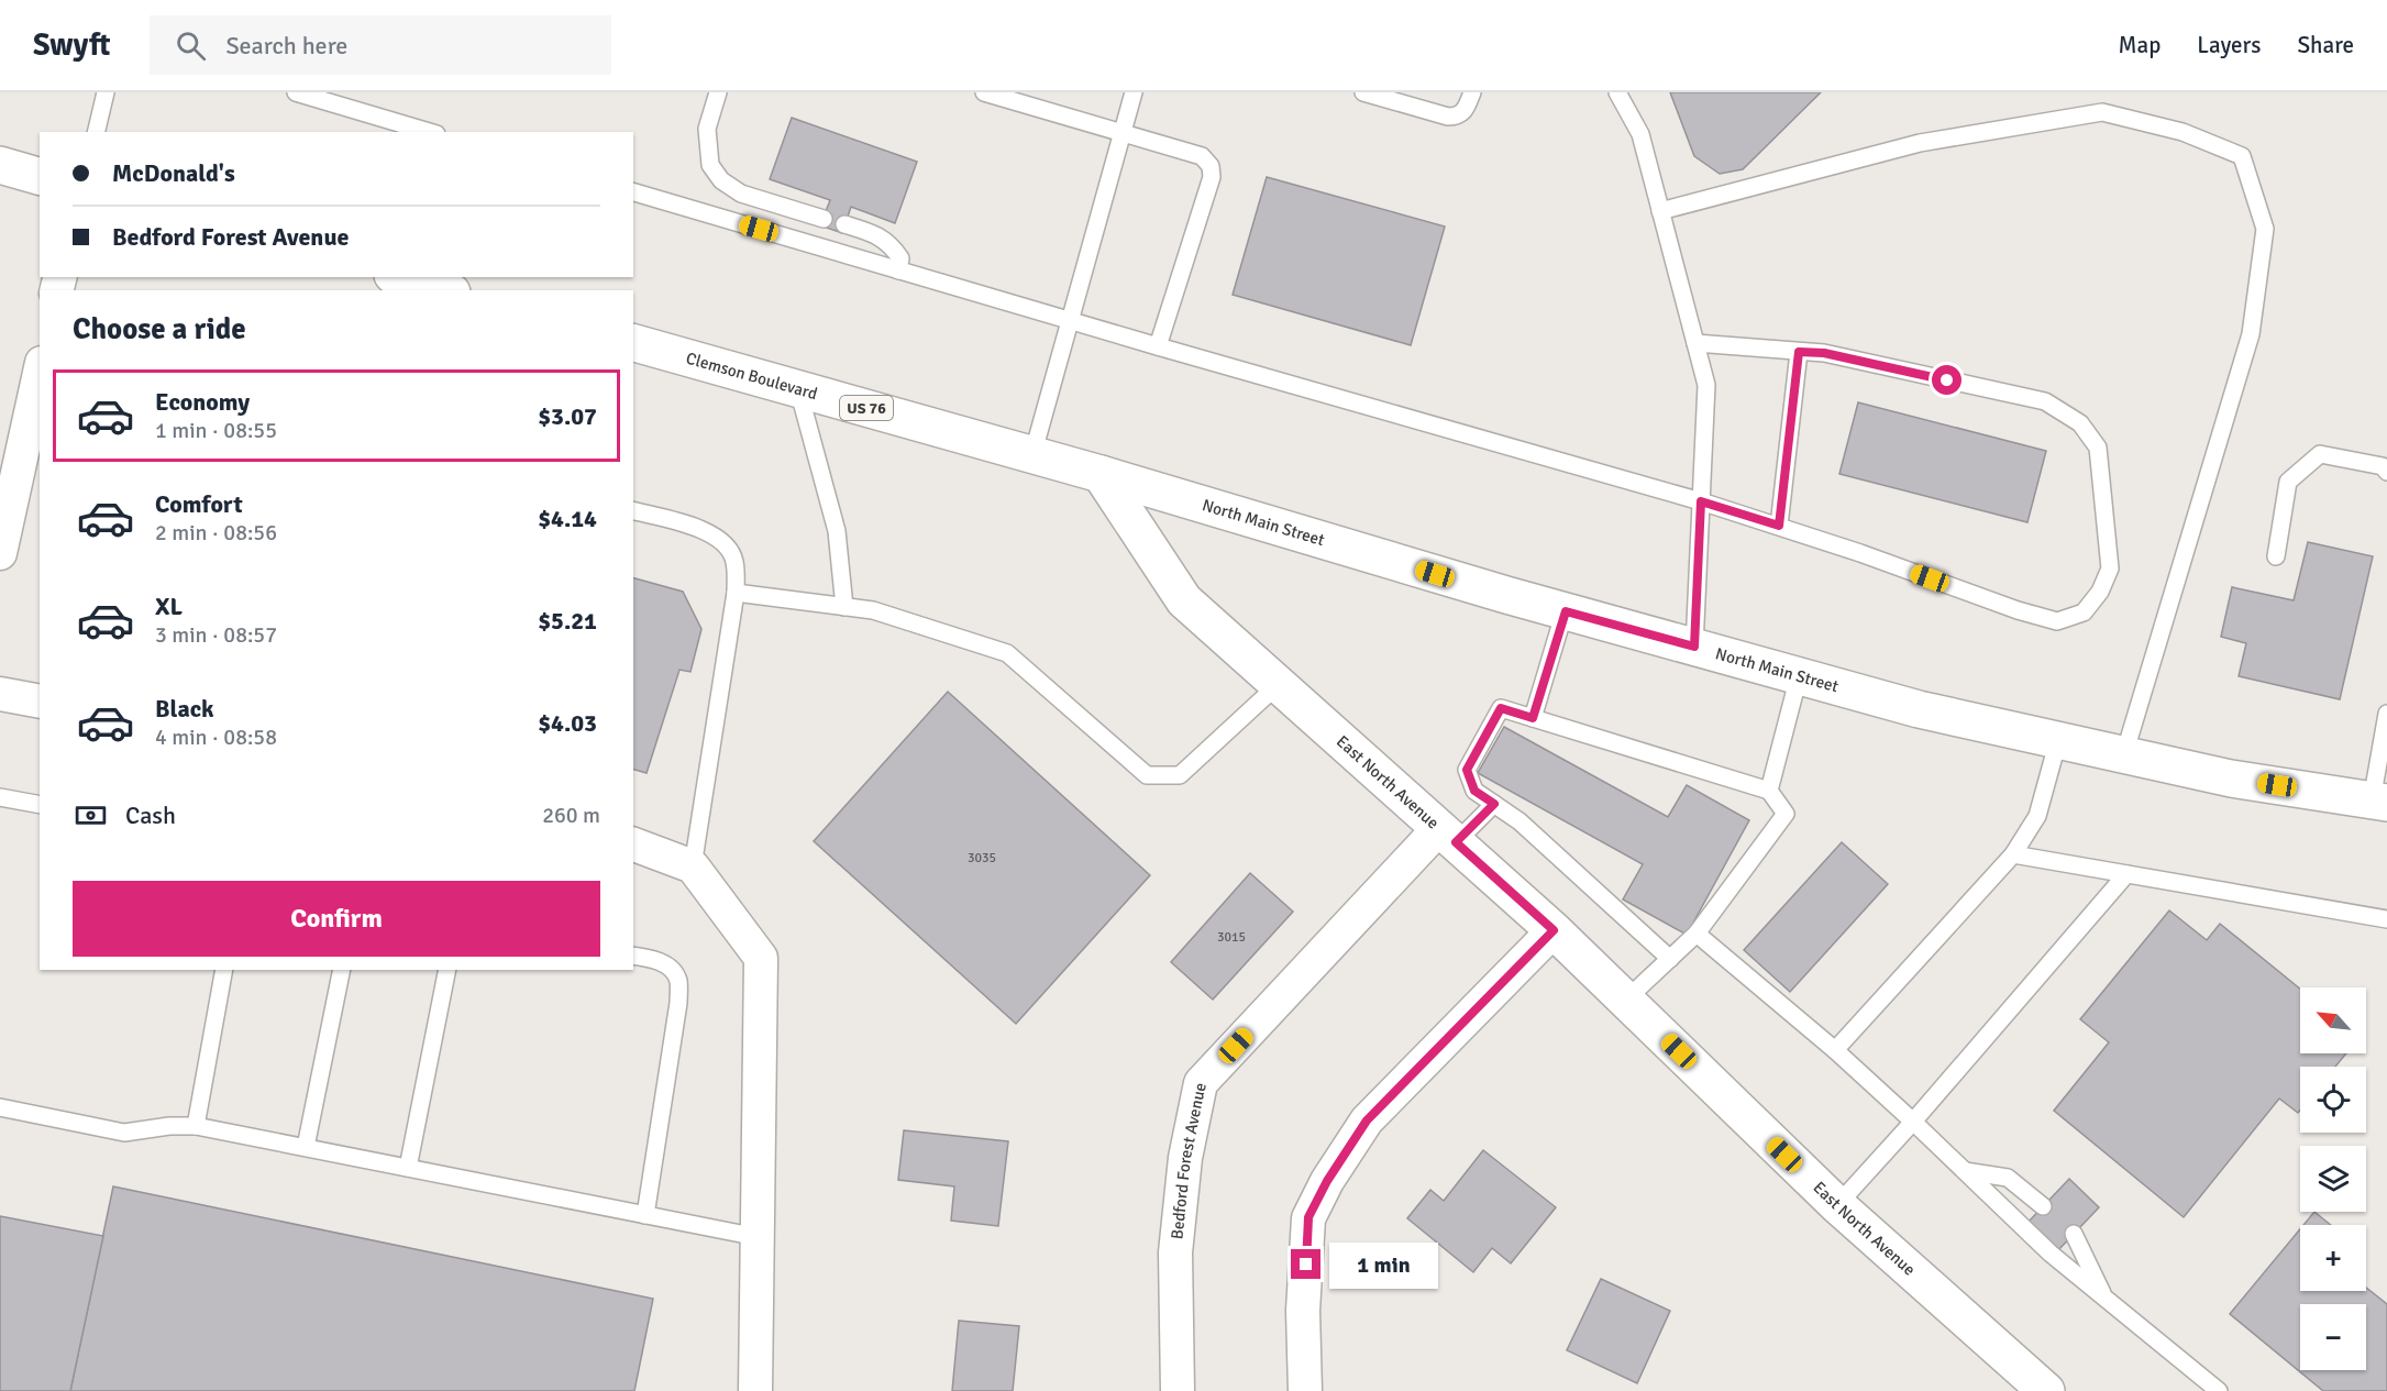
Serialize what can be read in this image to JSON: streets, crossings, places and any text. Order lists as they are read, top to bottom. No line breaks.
{"streets":{"main road":["Clemson Boulevard","US 76","North Main Street","East North Avenue"],"street":["Bedford Forest Avenue"]},"crossings":[["Clemson Boulevard","North Main Street"],["Clemson Boulevard","East North Avenue"],["North Main Street","East North Avenue"],["East North Avenue","Bedford Forest Avenue"]],"house_numbers":["3035","3015"],"north":"top left","page":{"header":"Swyft","search":"Search here","nav":["Map","Layers","Share"],"banner":["McDonald's","Bedford Forest Avenue"],"heading":"Choose a ride","list":[{"name":"Economy","note":"1 min · 08:55","value":"$3.07"},{"name":"Comfort","note":"2 min · 08:56","value":"$4.14"},{"name":"XL","note":"3 min · 08:57","value":"$5.21"},{"name":"Black","note":"4 min · 08:58","value":"$4.03"}],"pay":["Cash","260 m"],"buttons":"Confirm","map_buttons":["+","−"],"bubble":"1 min"}}
